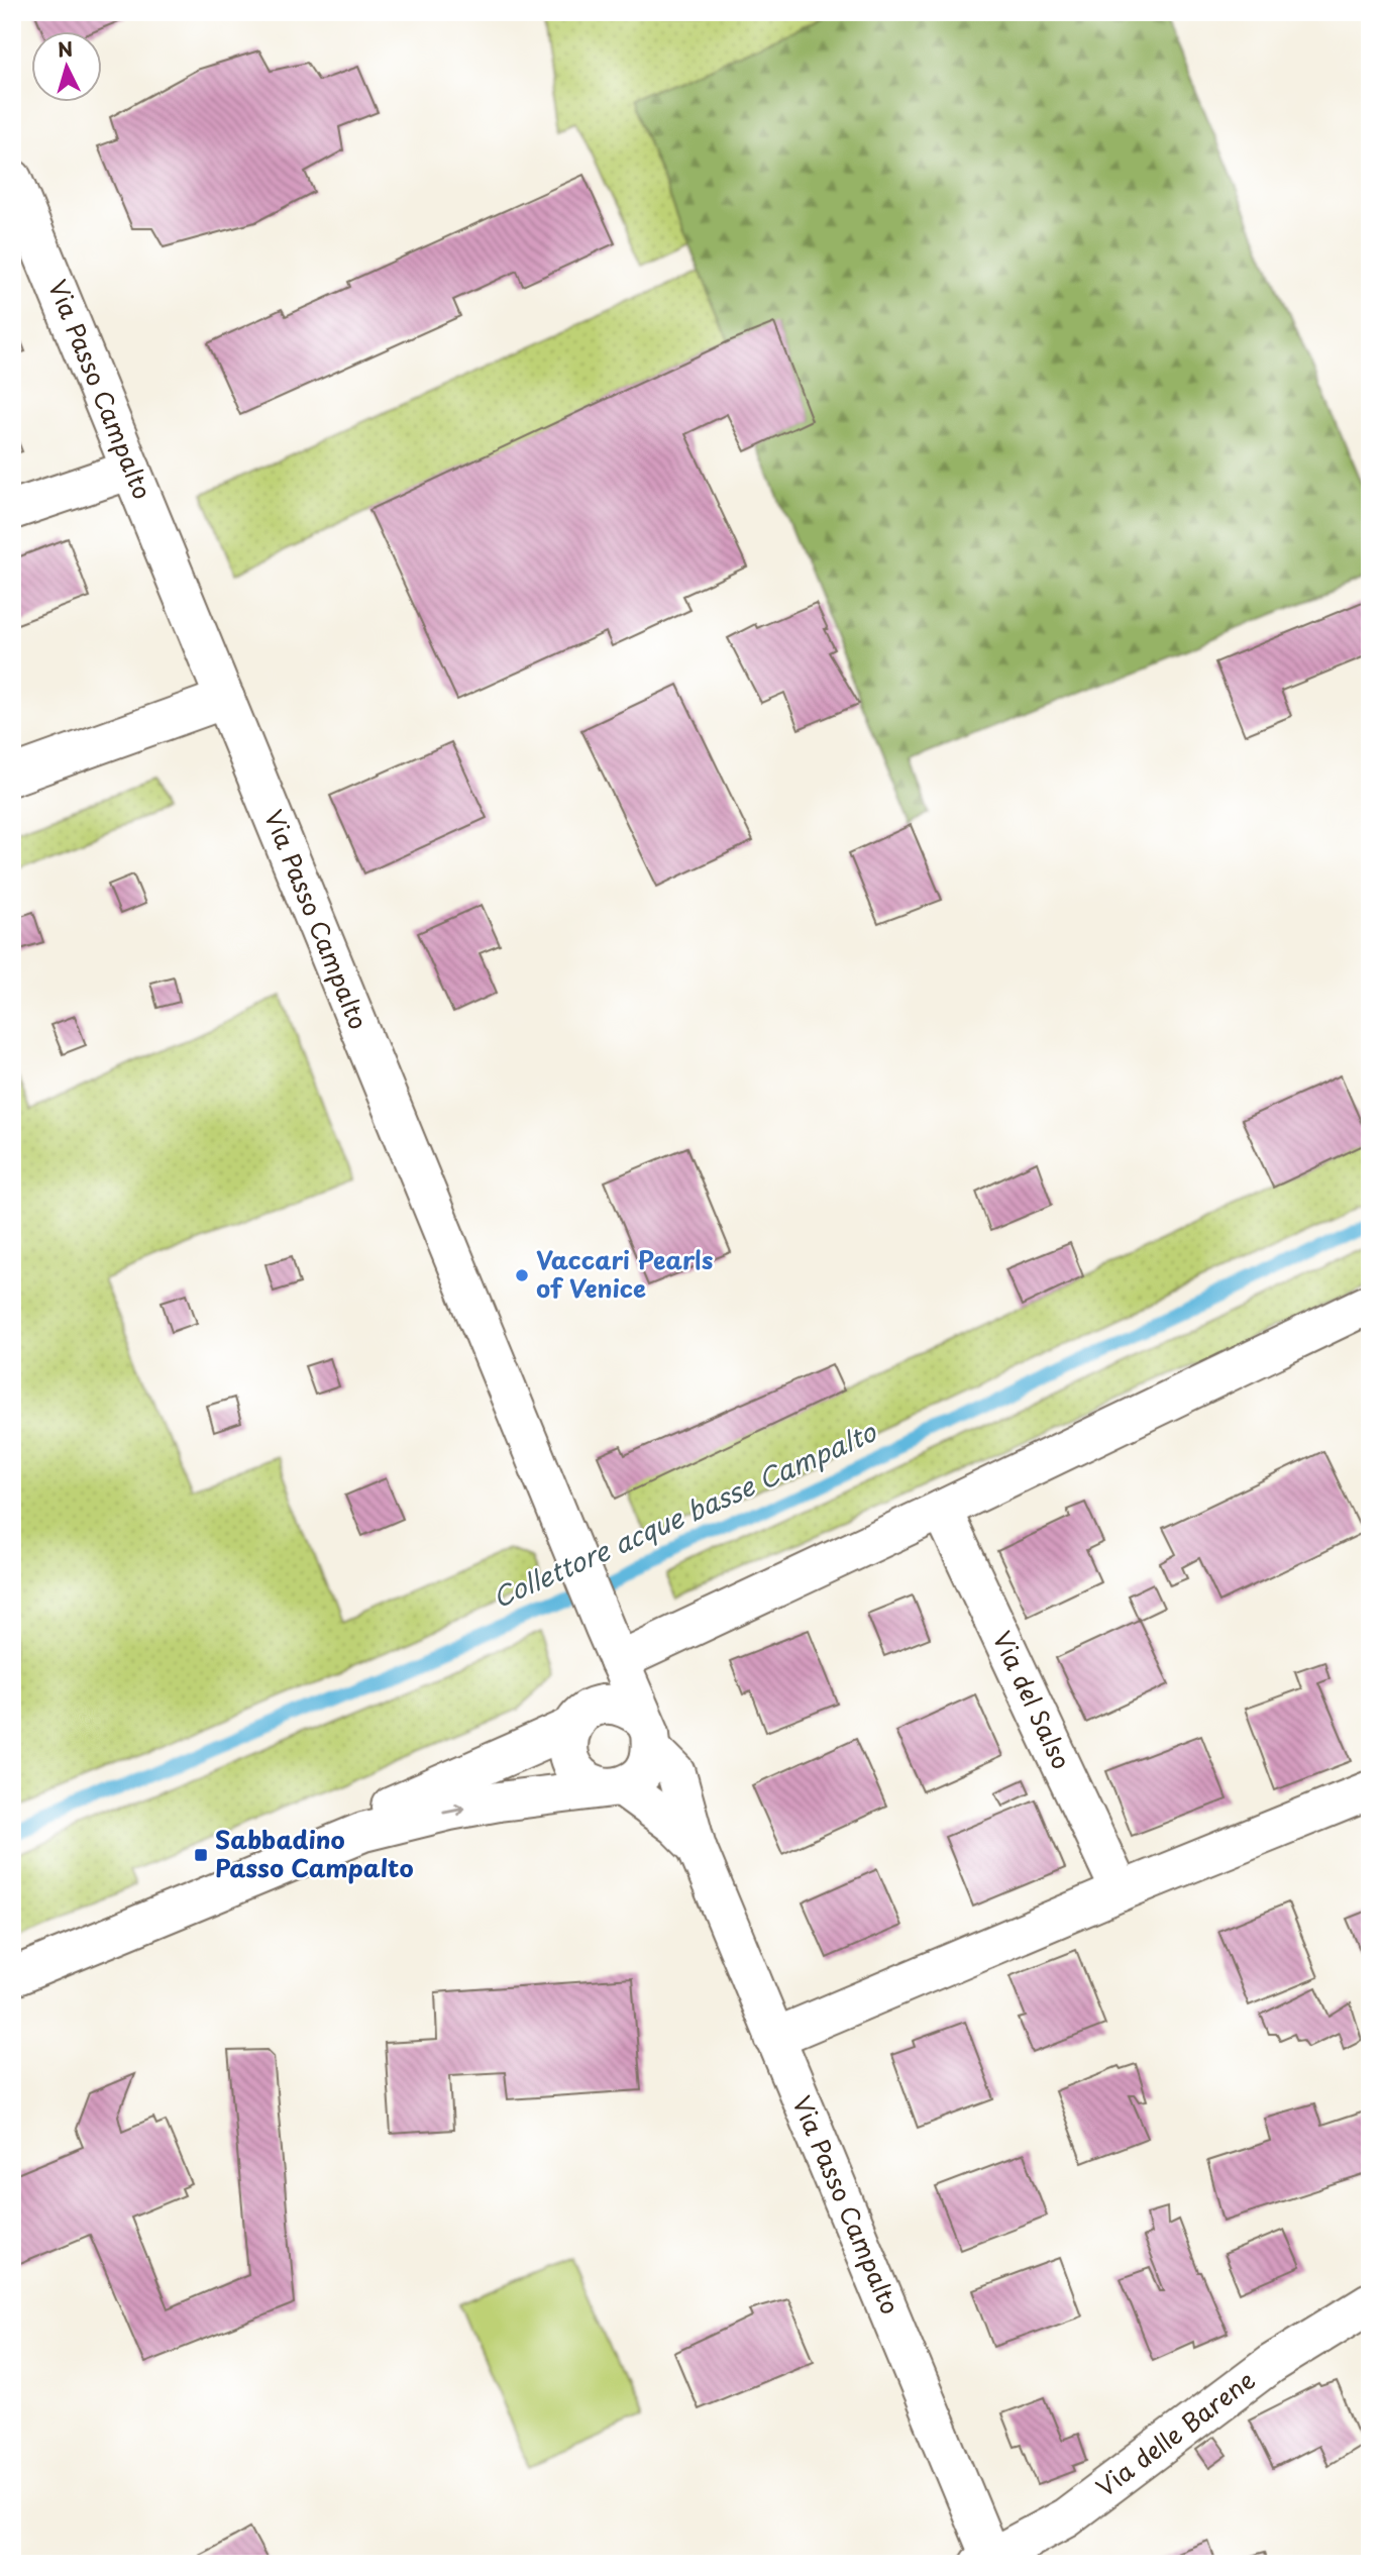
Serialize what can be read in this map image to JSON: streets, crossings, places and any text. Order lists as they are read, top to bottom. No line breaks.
{"streets":{"street":["Via Passo Campalto","Via del Salso","Via delle Barene"]},"crossings":[["Via Passo Campalto","Via delle Barene"]],"water":["Collettore acque basse Campalto"],"places":{"other":["Vaccari Pearls of Venice"],"transit":["Sabbadino Passo Campalto"]},"north":"top"}
